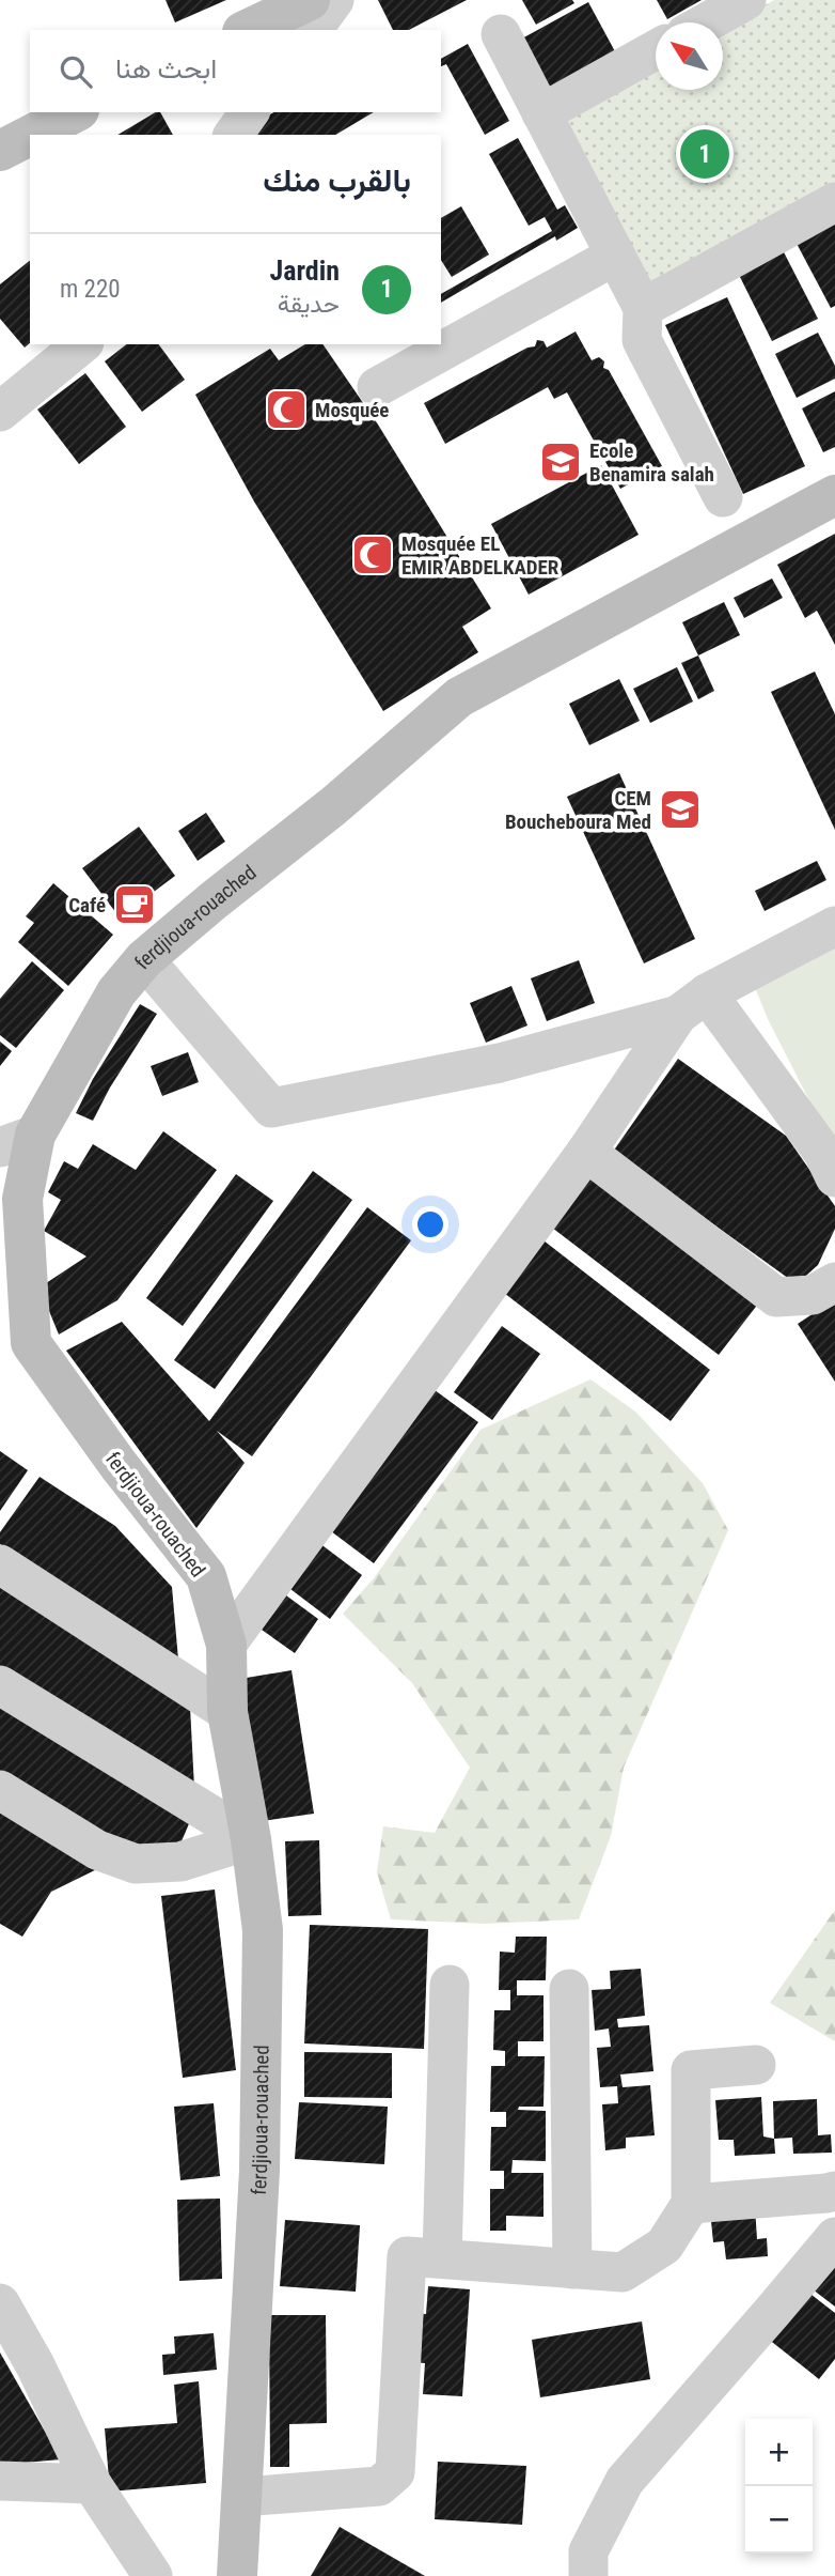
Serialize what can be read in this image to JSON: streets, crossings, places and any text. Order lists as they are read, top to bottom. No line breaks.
{"streets":{"main road":["ferdjioua-rouached"]},"places":{"mosque":["Mosquée","Mosquée EL EMIR ABDELKADER"],"school or university":["Ecole Benamira salah","CEM Boucheboura Med"],"cafe":["Café"]},"north":"top left","page":{"search":"ابحث هنا","pins":"1","heading":"بالقرب منك","list":[{"mark":"1","name":"Jardin","note":"حديقة","value":"220 m"}],"map_buttons":["+","−"]}}
